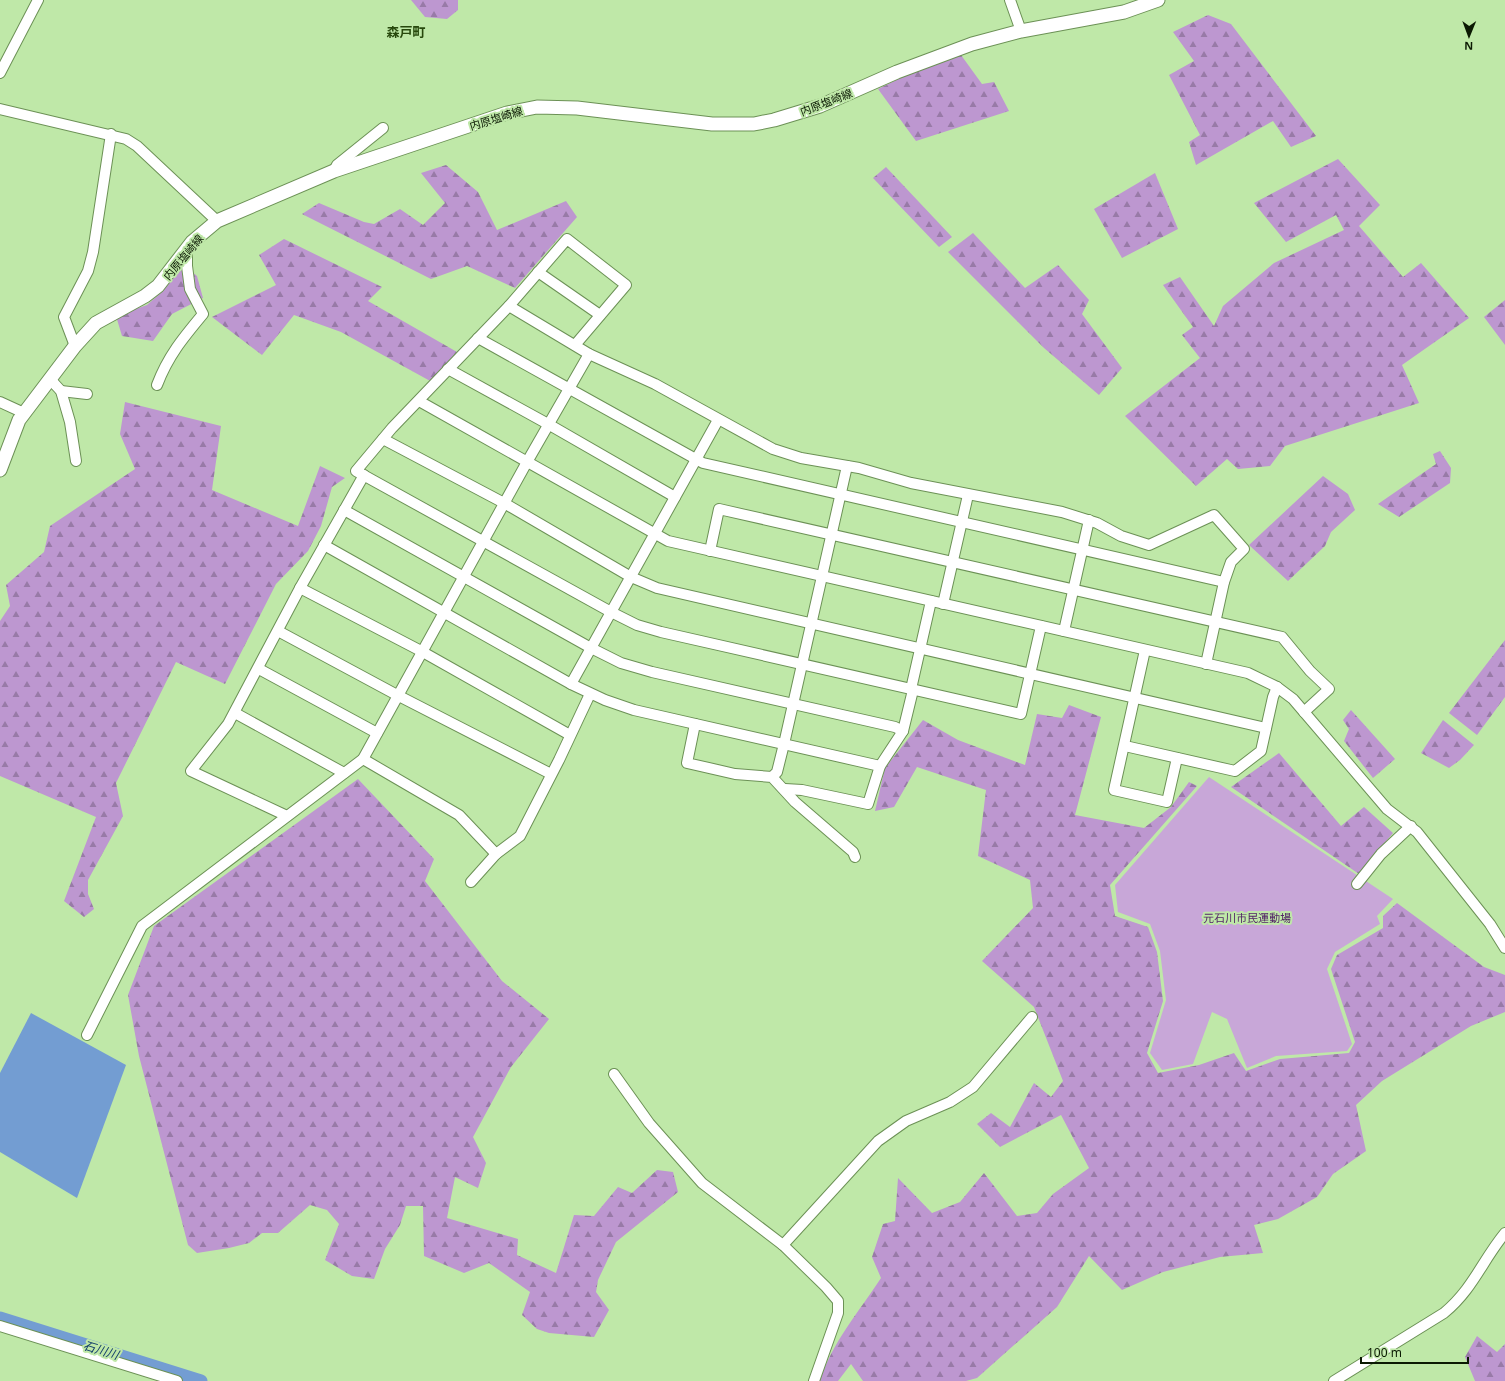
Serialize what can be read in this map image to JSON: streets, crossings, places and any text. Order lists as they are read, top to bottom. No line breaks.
{"streets":{"main road":["内原塩崎線"]},"districts":["森戸町"],"water":["石川川"],"parks":["元石川市民運動場"],"scale_bar":"100 m","north":"bottom"}
